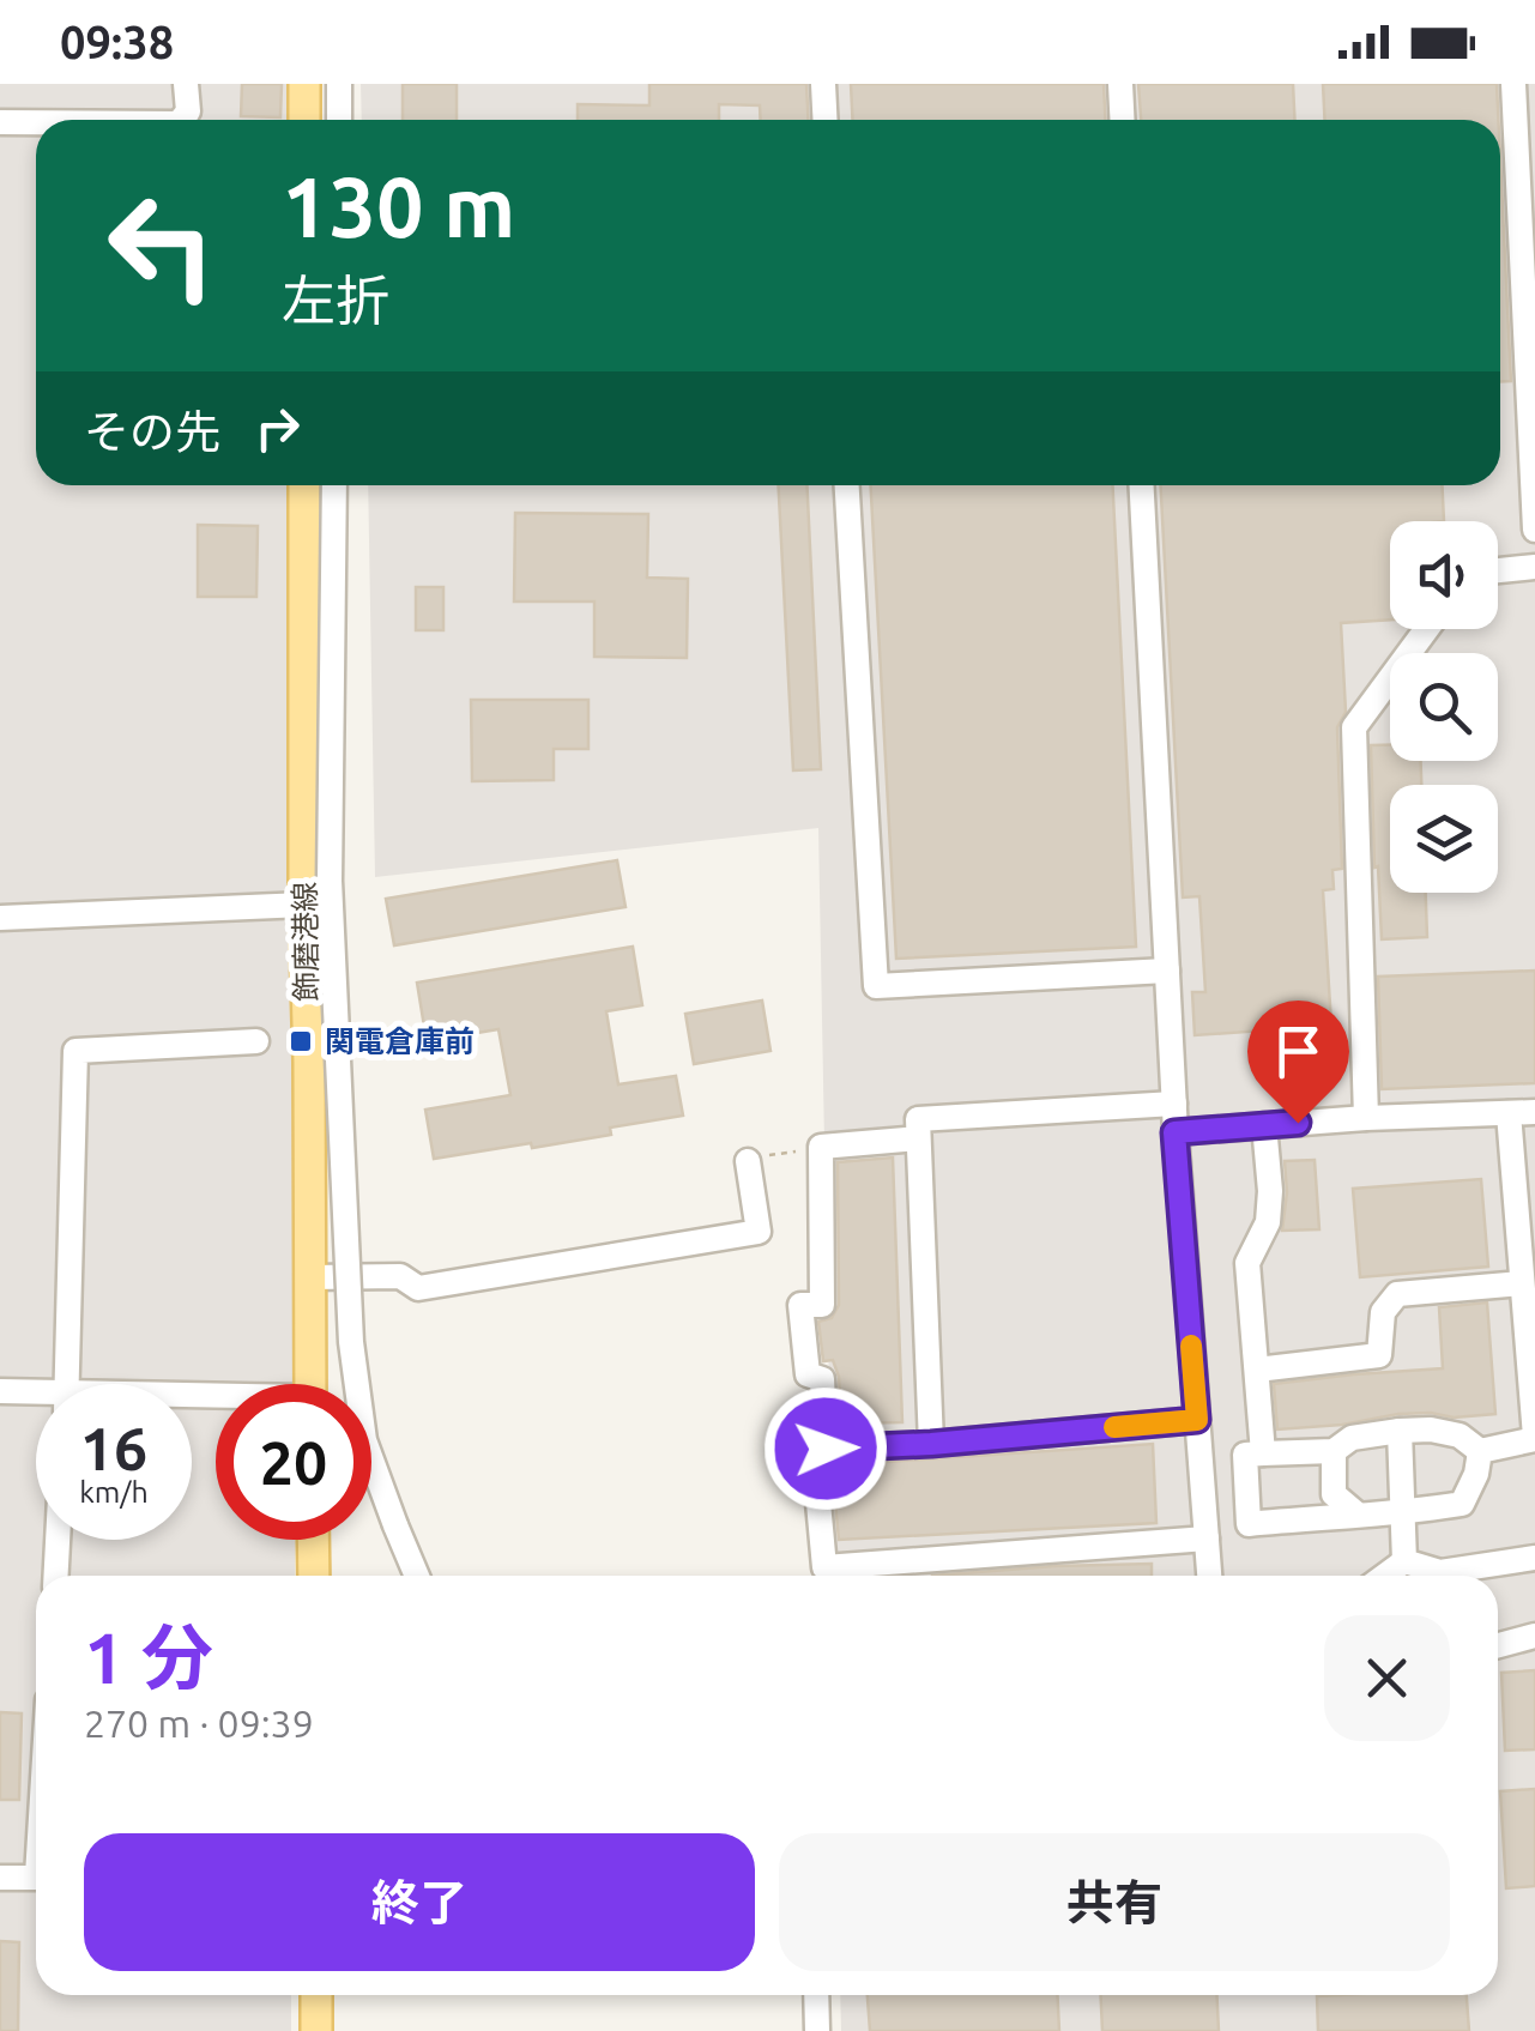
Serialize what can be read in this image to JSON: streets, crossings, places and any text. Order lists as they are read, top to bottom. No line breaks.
{"streets":{"main road":["飾磨港線"]},"places":{"transit":["関電倉庫前"]},"page":{"status":"09:38","turn":["130 m","左折"],"then":"その先","speed":"16 km/h","limit":"20","heading":["1 分","270 m · 09:39"],"buttons":["終了","共有"]}}
